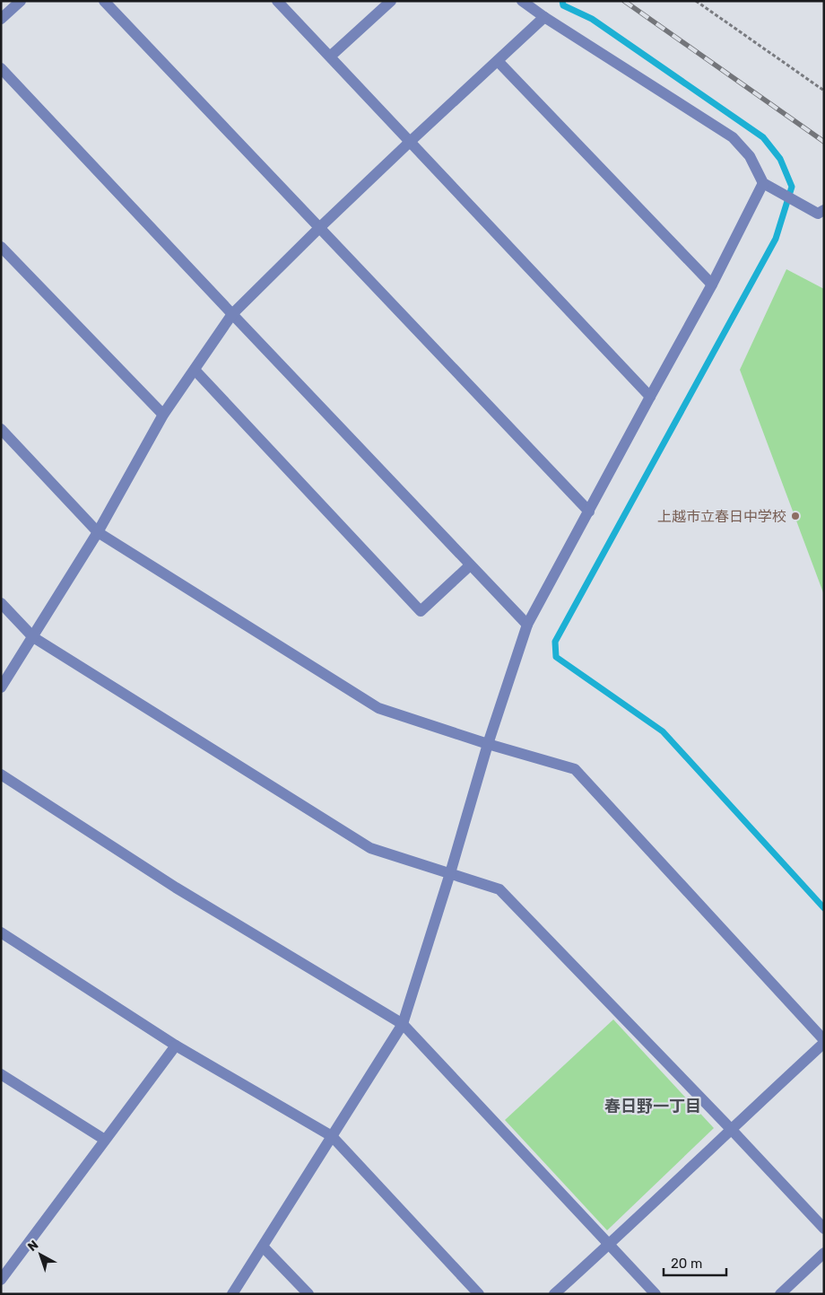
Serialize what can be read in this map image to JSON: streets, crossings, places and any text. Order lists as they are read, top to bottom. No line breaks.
{"districts":["春日野一丁目"],"places":["上越市立春日中学校"],"scale_bar":"20 m","north":"top left"}
